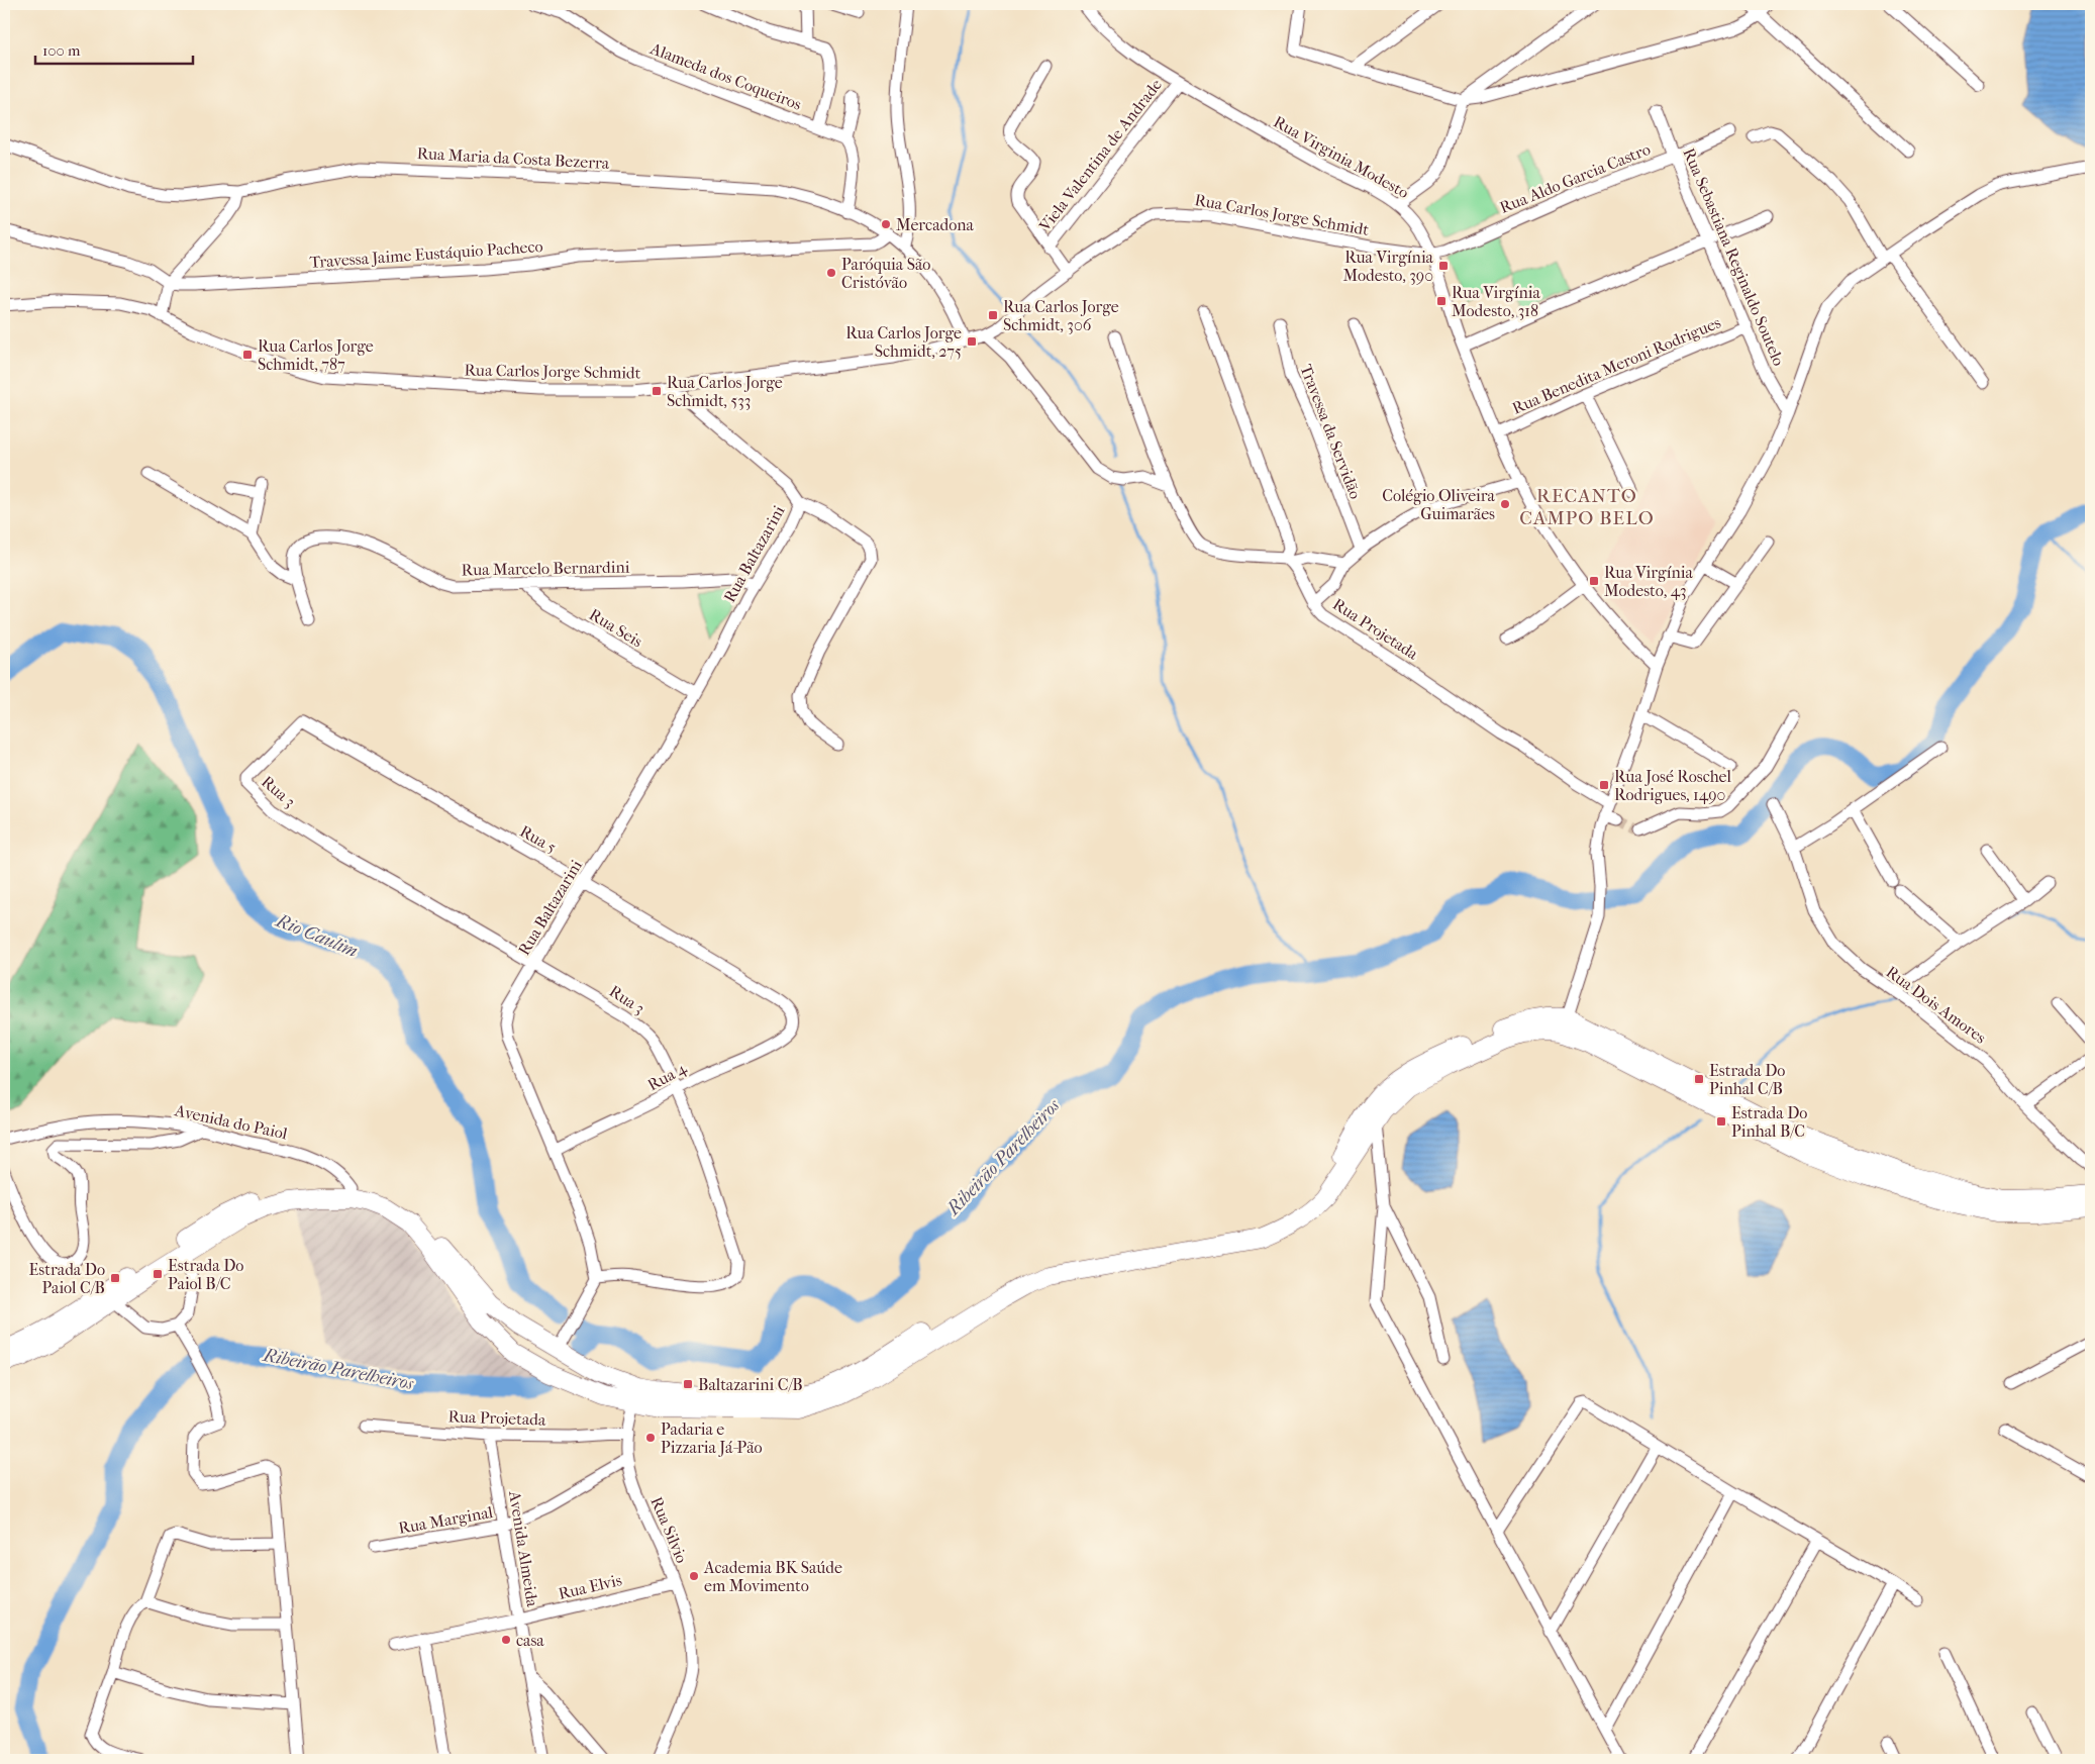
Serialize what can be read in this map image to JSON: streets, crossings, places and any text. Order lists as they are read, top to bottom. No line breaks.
{"streets":{"street":["Alameda dos Coqueiros","Viela Valentina de Andrade","Rua Virginia Modesto","Rua Maria da Costa Bezerra","Rua Aldo Garcia Castro","Rua Carlos Jorge Schmidt","Travessa Jaime Eustáquio Pacheco","Rua Sebastiana Reginaldo Soutelo","Rua Benedita Meroni Rodrigues","Travessa da Servidão","Rua Baltazarini","Rua Marcelo Bernardini","Rua Seis","Rua Projetada","Rua 3","Rua 5","Rua Dois Amores","Rua 4","Avenida do Paiol","Rua Marginal","Rua Silvio","Avenida Almeida","Rua Elvis"]},"crossings":[["Viela Valentina de Andrade","Rua Virginia Modesto"],["Rua Virginia Modesto","Rua Aldo Garcia Castro"],["Rua Virginia Modesto","Rua Carlos Jorge Schmidt"],["Rua Virginia Modesto","Rua Benedita Meroni Rodrigues"],["Rua Maria da Costa Bezerra","Rua Carlos Jorge Schmidt"],["Rua Maria da Costa Bezerra","Travessa Jaime Eustáquio Pacheco"],["Rua Aldo Garcia Castro","Rua Carlos Jorge Schmidt"],["Rua Aldo Garcia Castro","Rua Sebastiana Reginaldo Soutelo"],["Rua Sebastiana Reginaldo Soutelo","Rua Benedita Meroni Rodrigues"],["Rua Baltazarini","Rua Marcelo Bernardini"],["Rua Baltazarini","Rua Seis"],["Rua Baltazarini","Rua 3"],["Rua Baltazarini","Rua 5"],["Rua Baltazarini","Rua 4"],["Rua Marcelo Bernardini","Rua Seis"],["Rua Projetada","Rua Silvio"],["Rua Projetada","Avenida Almeida"],["Rua 3","Rua 5"],["Rua 3","Rua 4"],["Rua 5","Rua 4"],["Rua Marginal","Rua Silvio"],["Rua Marginal","Avenida Almeida"],["Rua Silvio","Rua Elvis"],["Avenida Almeida","Rua Elvis"]],"districts":["RECANTO CAMPO BELO"],"water":["Rio Caulim","Ribeirão Parelheiros"],"places":{"other":["Mercadona","Paróquia São Cristóvão","Colégio Oliveira Guimarães","Padaria e Pizzaria Já-Pão","Academia BK Saúde em Movimento","casa"],"transit":["Rua Virgínia Modesto, 390","Rua Virgínia Modesto, 318","Rua Carlos Jorge Schmidt, 306","Rua Carlos Jorge Schmidt, 275","Rua Carlos Jorge Schmidt, 787","Rua Carlos Jorge Schmidt, 533","Rua Virgínia Modesto, 43","Rua José Roschel Rodrigues, 1490","Estrada Do Pinhal C/B","Estrada Do Pinhal B/C","Estrada Do Paiol B/C","Estrada Do Paiol C/B","Baltazarini C/B"]},"scale_bar":"100 m"}
